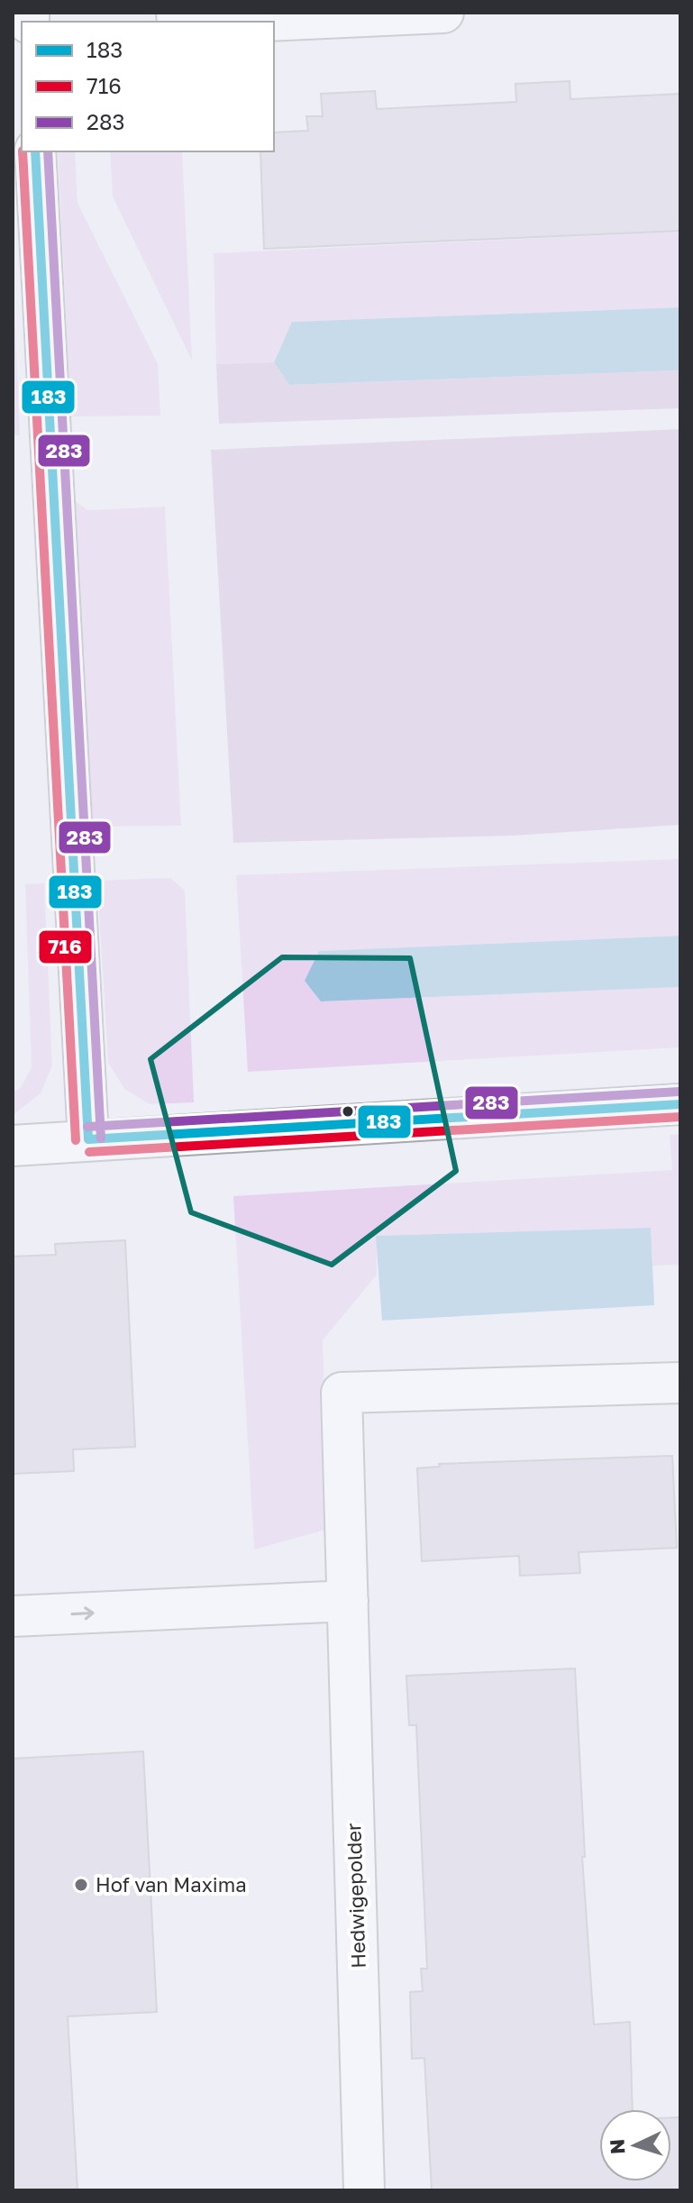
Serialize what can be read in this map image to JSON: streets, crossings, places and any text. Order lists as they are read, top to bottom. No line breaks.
{"streets":{"street":["Hedwigepolder"]},"places":["Hof van Maxima"],"lines":["transit line 183","transit line 716","transit line 283"],"legend":["183","716","283"],"north":"left"}
